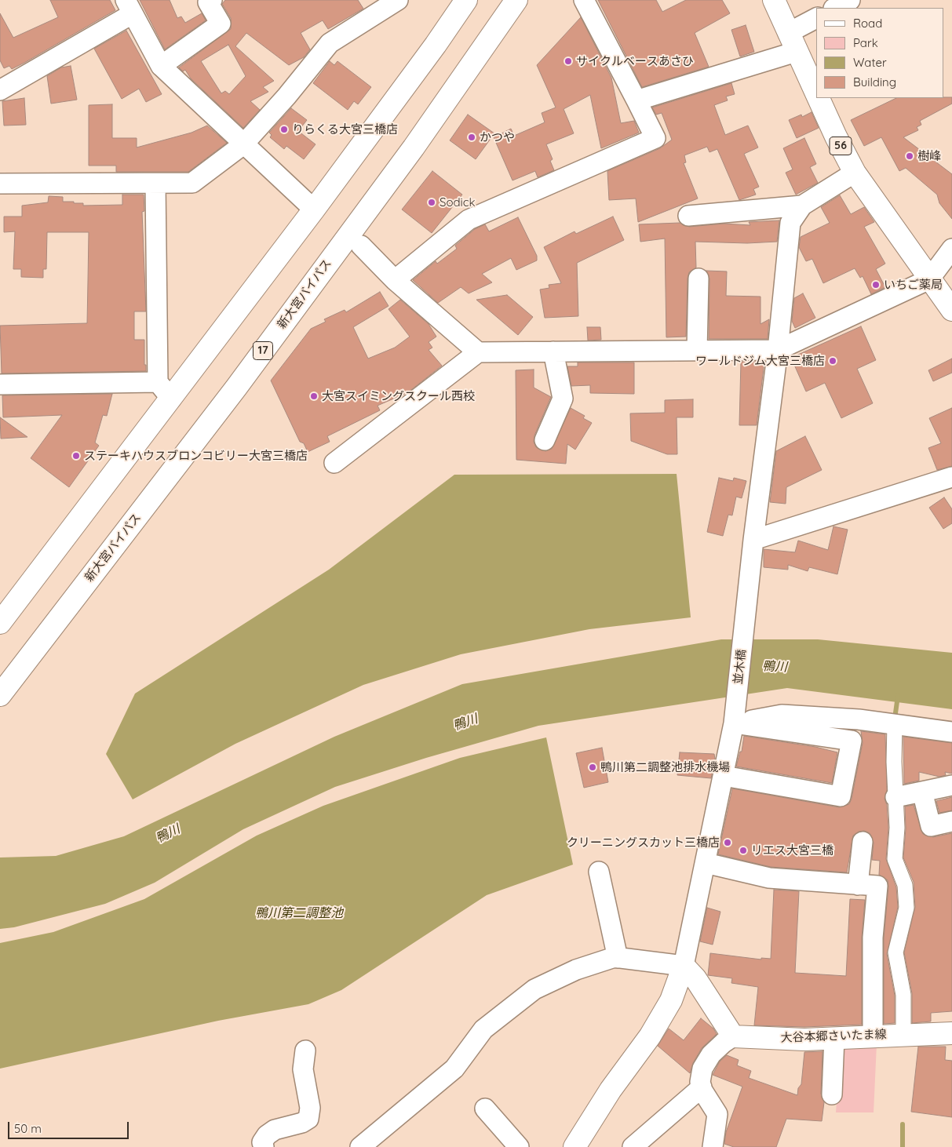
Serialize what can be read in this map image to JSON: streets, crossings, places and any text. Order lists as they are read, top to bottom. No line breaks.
{"streets":{"main road":["56","新大宮バイパス","17","大谷本郷さいたま線"],"street":["並木橋"]},"water":["鴨川","鴨川第二調整池"],"places":["サイクルベースあさひ","りらくる大宮三橋店","かつや","樹峰","Sodick","いちご薬局","ワールドジム大宮三橋店","大宮スイミングスクール西校","ステーキハウスブロンコビリー大宮三橋店","鴨川第二調整池排水機場","クリーニングスカット三橋店","リエス大宮三橋"],"legend":["Road","Park","Water","Building"],"scale_bar":"50 m"}
